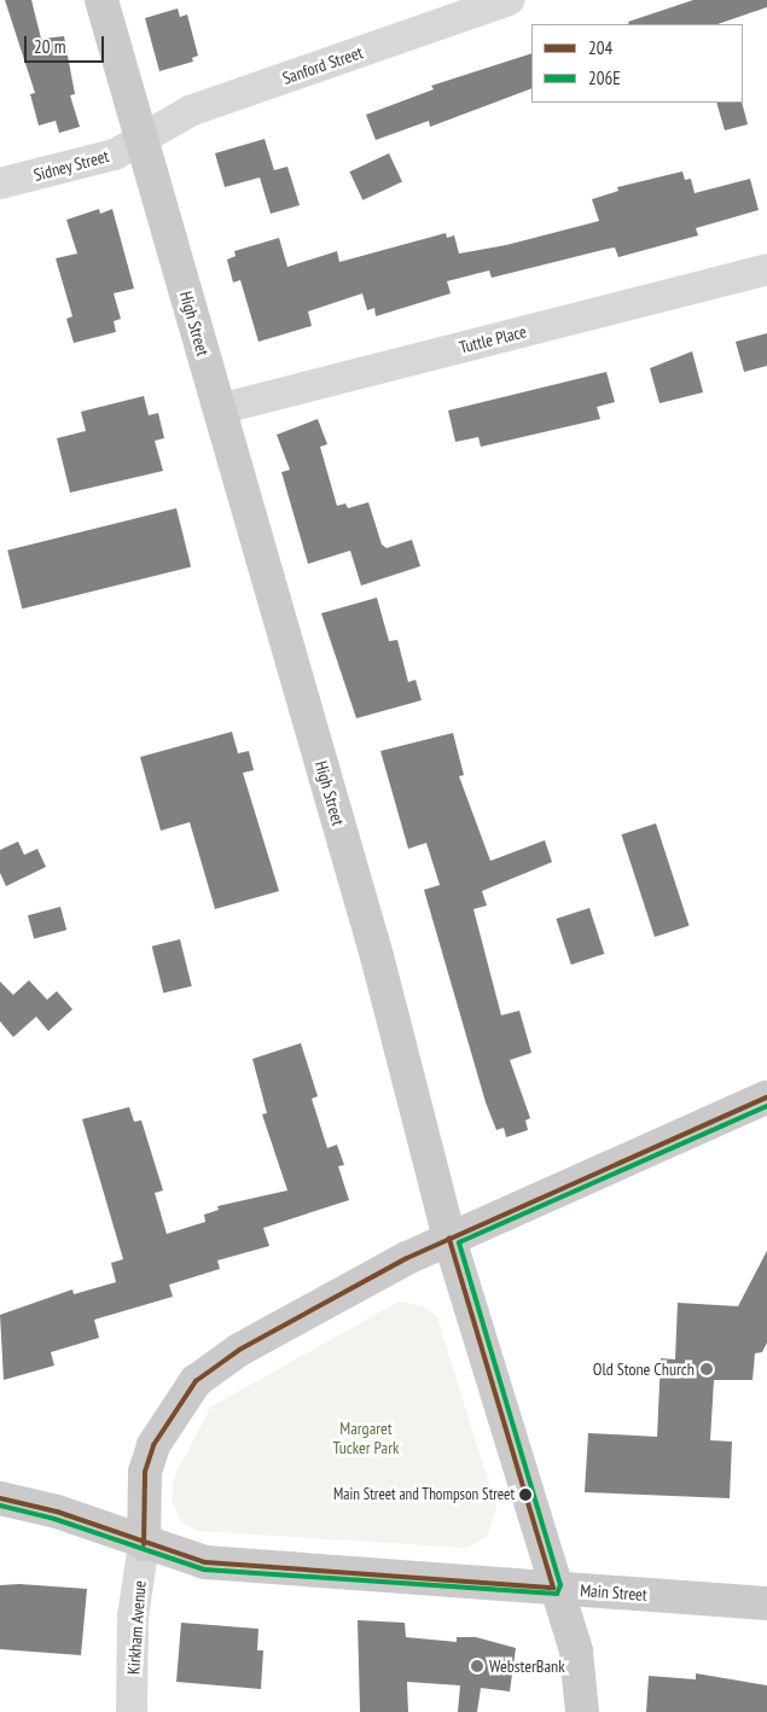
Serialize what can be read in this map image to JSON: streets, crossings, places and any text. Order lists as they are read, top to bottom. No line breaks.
{"streets":{"main road":["High Street","Main Street"],"street":["Sanford Street","Sidney Street","Tuttle Place","Kirkham Avenue"]},"crossings":[["Sanford Street","Sidney Street"],["Sanford Street","High Street"],["Sidney Street","High Street"],["High Street","Tuttle Place"],["High Street","Main Street"],["Main Street","Kirkham Avenue"]],"parks":["Margaret Tucker Park"],"places":["Old Stone Church","Main Street and Thompson Street","WebsterBank"],"lines":["transit line 204","transit line 206E"],"legend":["204","206E"],"scale_bar":"20 m"}
